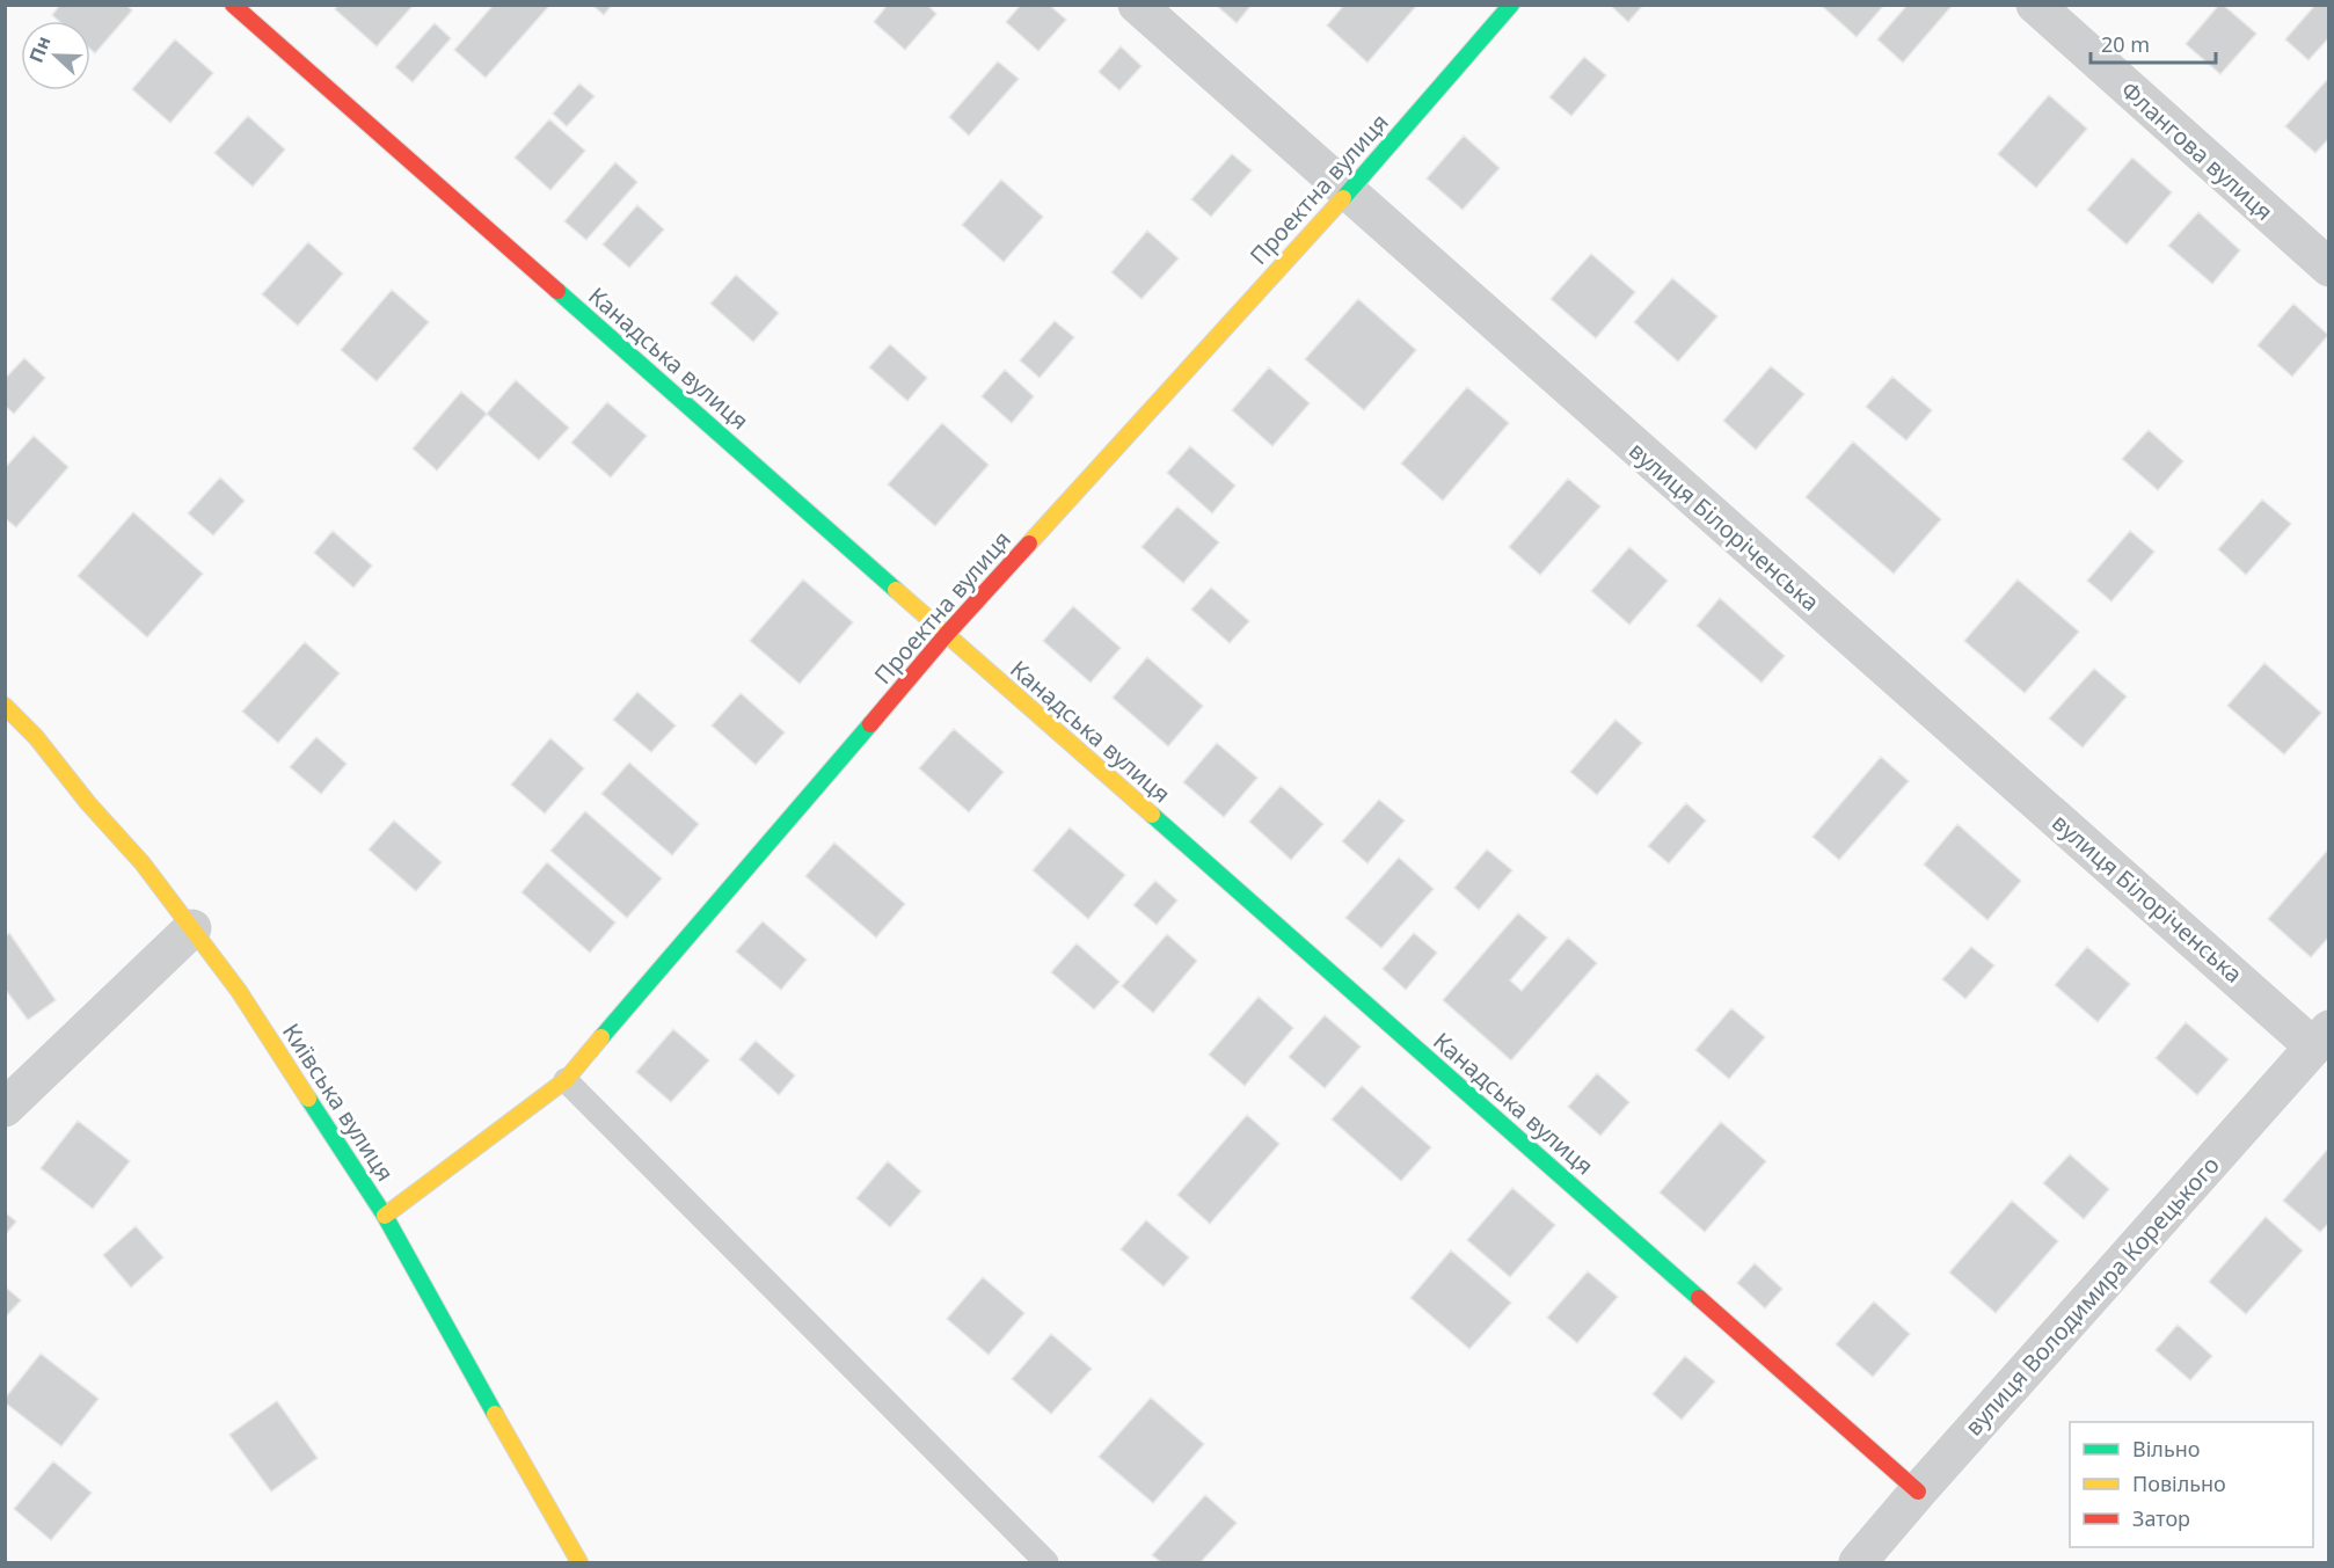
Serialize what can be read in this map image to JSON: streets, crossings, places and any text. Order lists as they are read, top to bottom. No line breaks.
{"streets":{"main road":["Проектна вулиця","Канадська вулиця","Київська вулиця"],"street":["Флангова вулиця","вулиця Білоріченська","вулиця Володимира Корецького"]},"crossings":[["Проектна вулиця","Канадська вулиця"],["Проектна вулиця","вулиця Білоріченська"],["Проектна вулиця","Київська вулиця"],["Канадська вулиця","вулиця Володимира Корецького"],["вулиця Білоріченська","вулиця Володимира Корецького"]],"legend":["Вільно","Повільно","Затор"],"scale_bar":"20 m","north":"left"}
